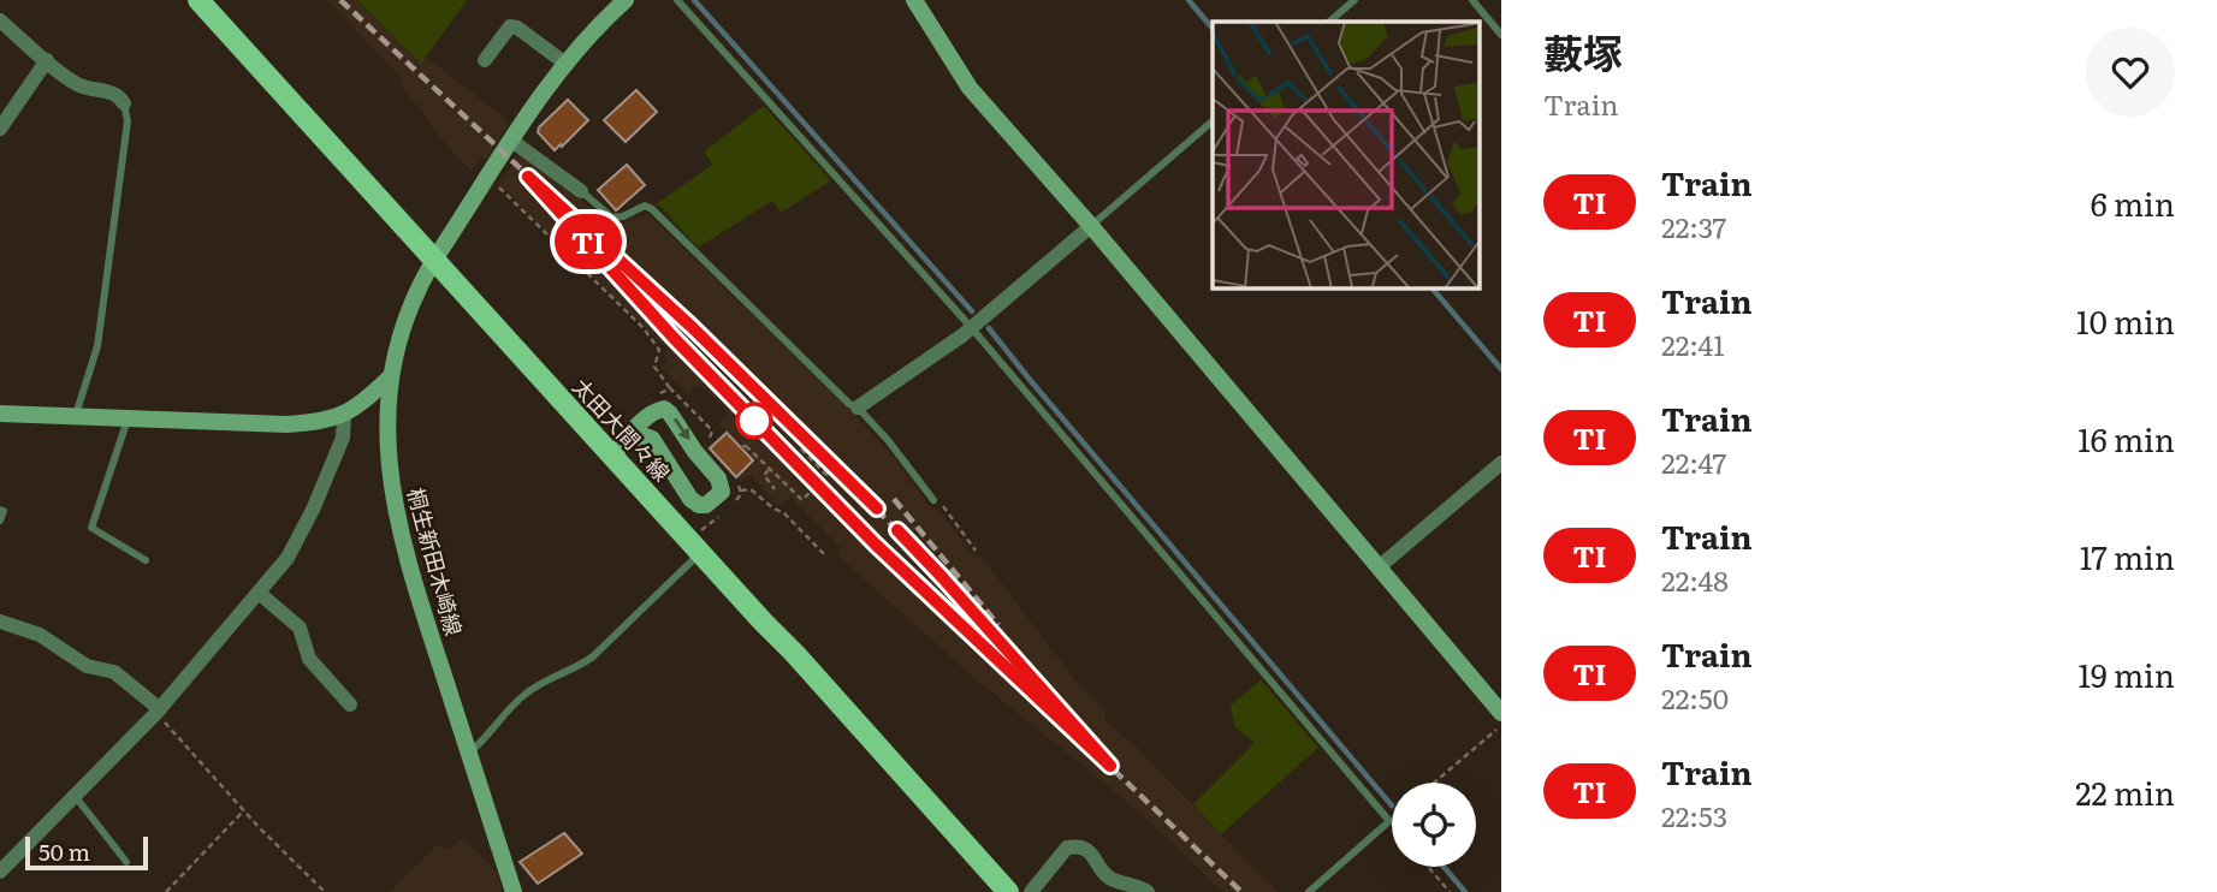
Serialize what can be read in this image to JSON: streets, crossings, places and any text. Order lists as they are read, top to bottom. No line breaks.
{"streets":{"main road":["太田大間々線"],"street":["桐生新田木崎線"]},"crossings":[["太田大間々線","桐生新田木崎線"]],"scale_bar":"50 m","page":{"on_map":"TI","heading":["藪塚","Train"],"list":[{"mark":"TI","name":"Train","note":"22:37","value":"6 min"},{"mark":"TI","name":"Train","note":"22:41","value":"10 min"},{"mark":"TI","name":"Train","note":"22:47","value":"16 min"},{"mark":"TI","name":"Train","note":"22:48","value":"17 min"},{"mark":"TI","name":"Train","note":"22:50","value":"19 min"},{"mark":"TI","name":"Train","note":"22:53","value":"22 min"}],"scale":"50 m"}}
